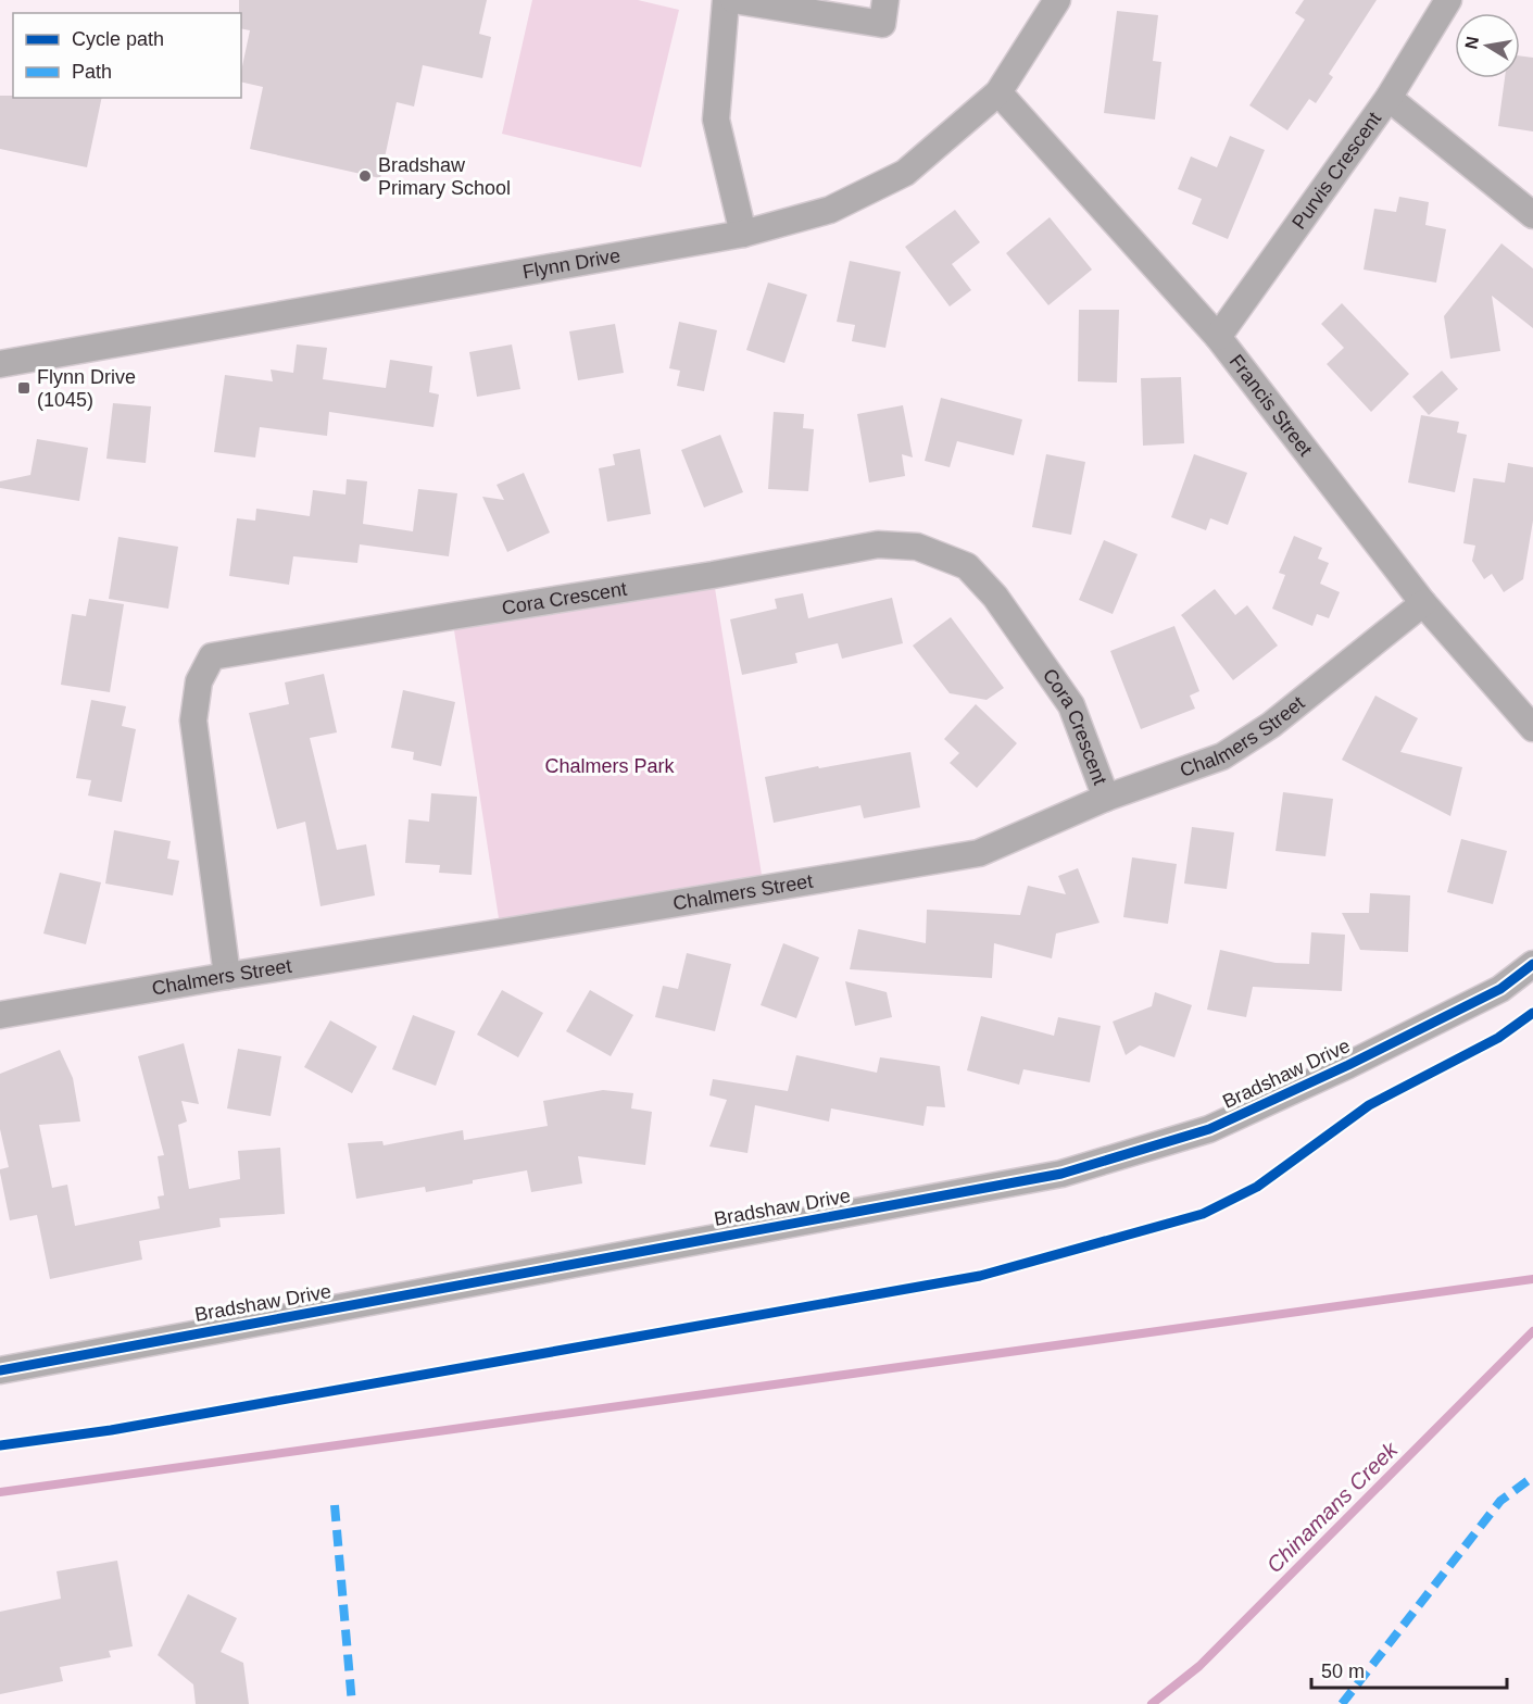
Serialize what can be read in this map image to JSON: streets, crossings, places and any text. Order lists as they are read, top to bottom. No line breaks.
{"streets":{"street":["Purvis Crescent","Flynn Drive","Francis Street","Cora Crescent","Chalmers Street","Bradshaw Drive"]},"crossings":[["Purvis Crescent","Francis Street"],["Flynn Drive","Francis Street"],["Francis Street","Chalmers Street"],["Cora Crescent","Chalmers Street"]],"water":["Chinamans Creek"],"parks":["Chalmers Park"],"places":{"other":["Bradshaw Primary School"],"transit":["Flynn Drive (1045)"]},"legend":["Cycle path","Path"],"scale_bar":"50 m","north":"left"}
